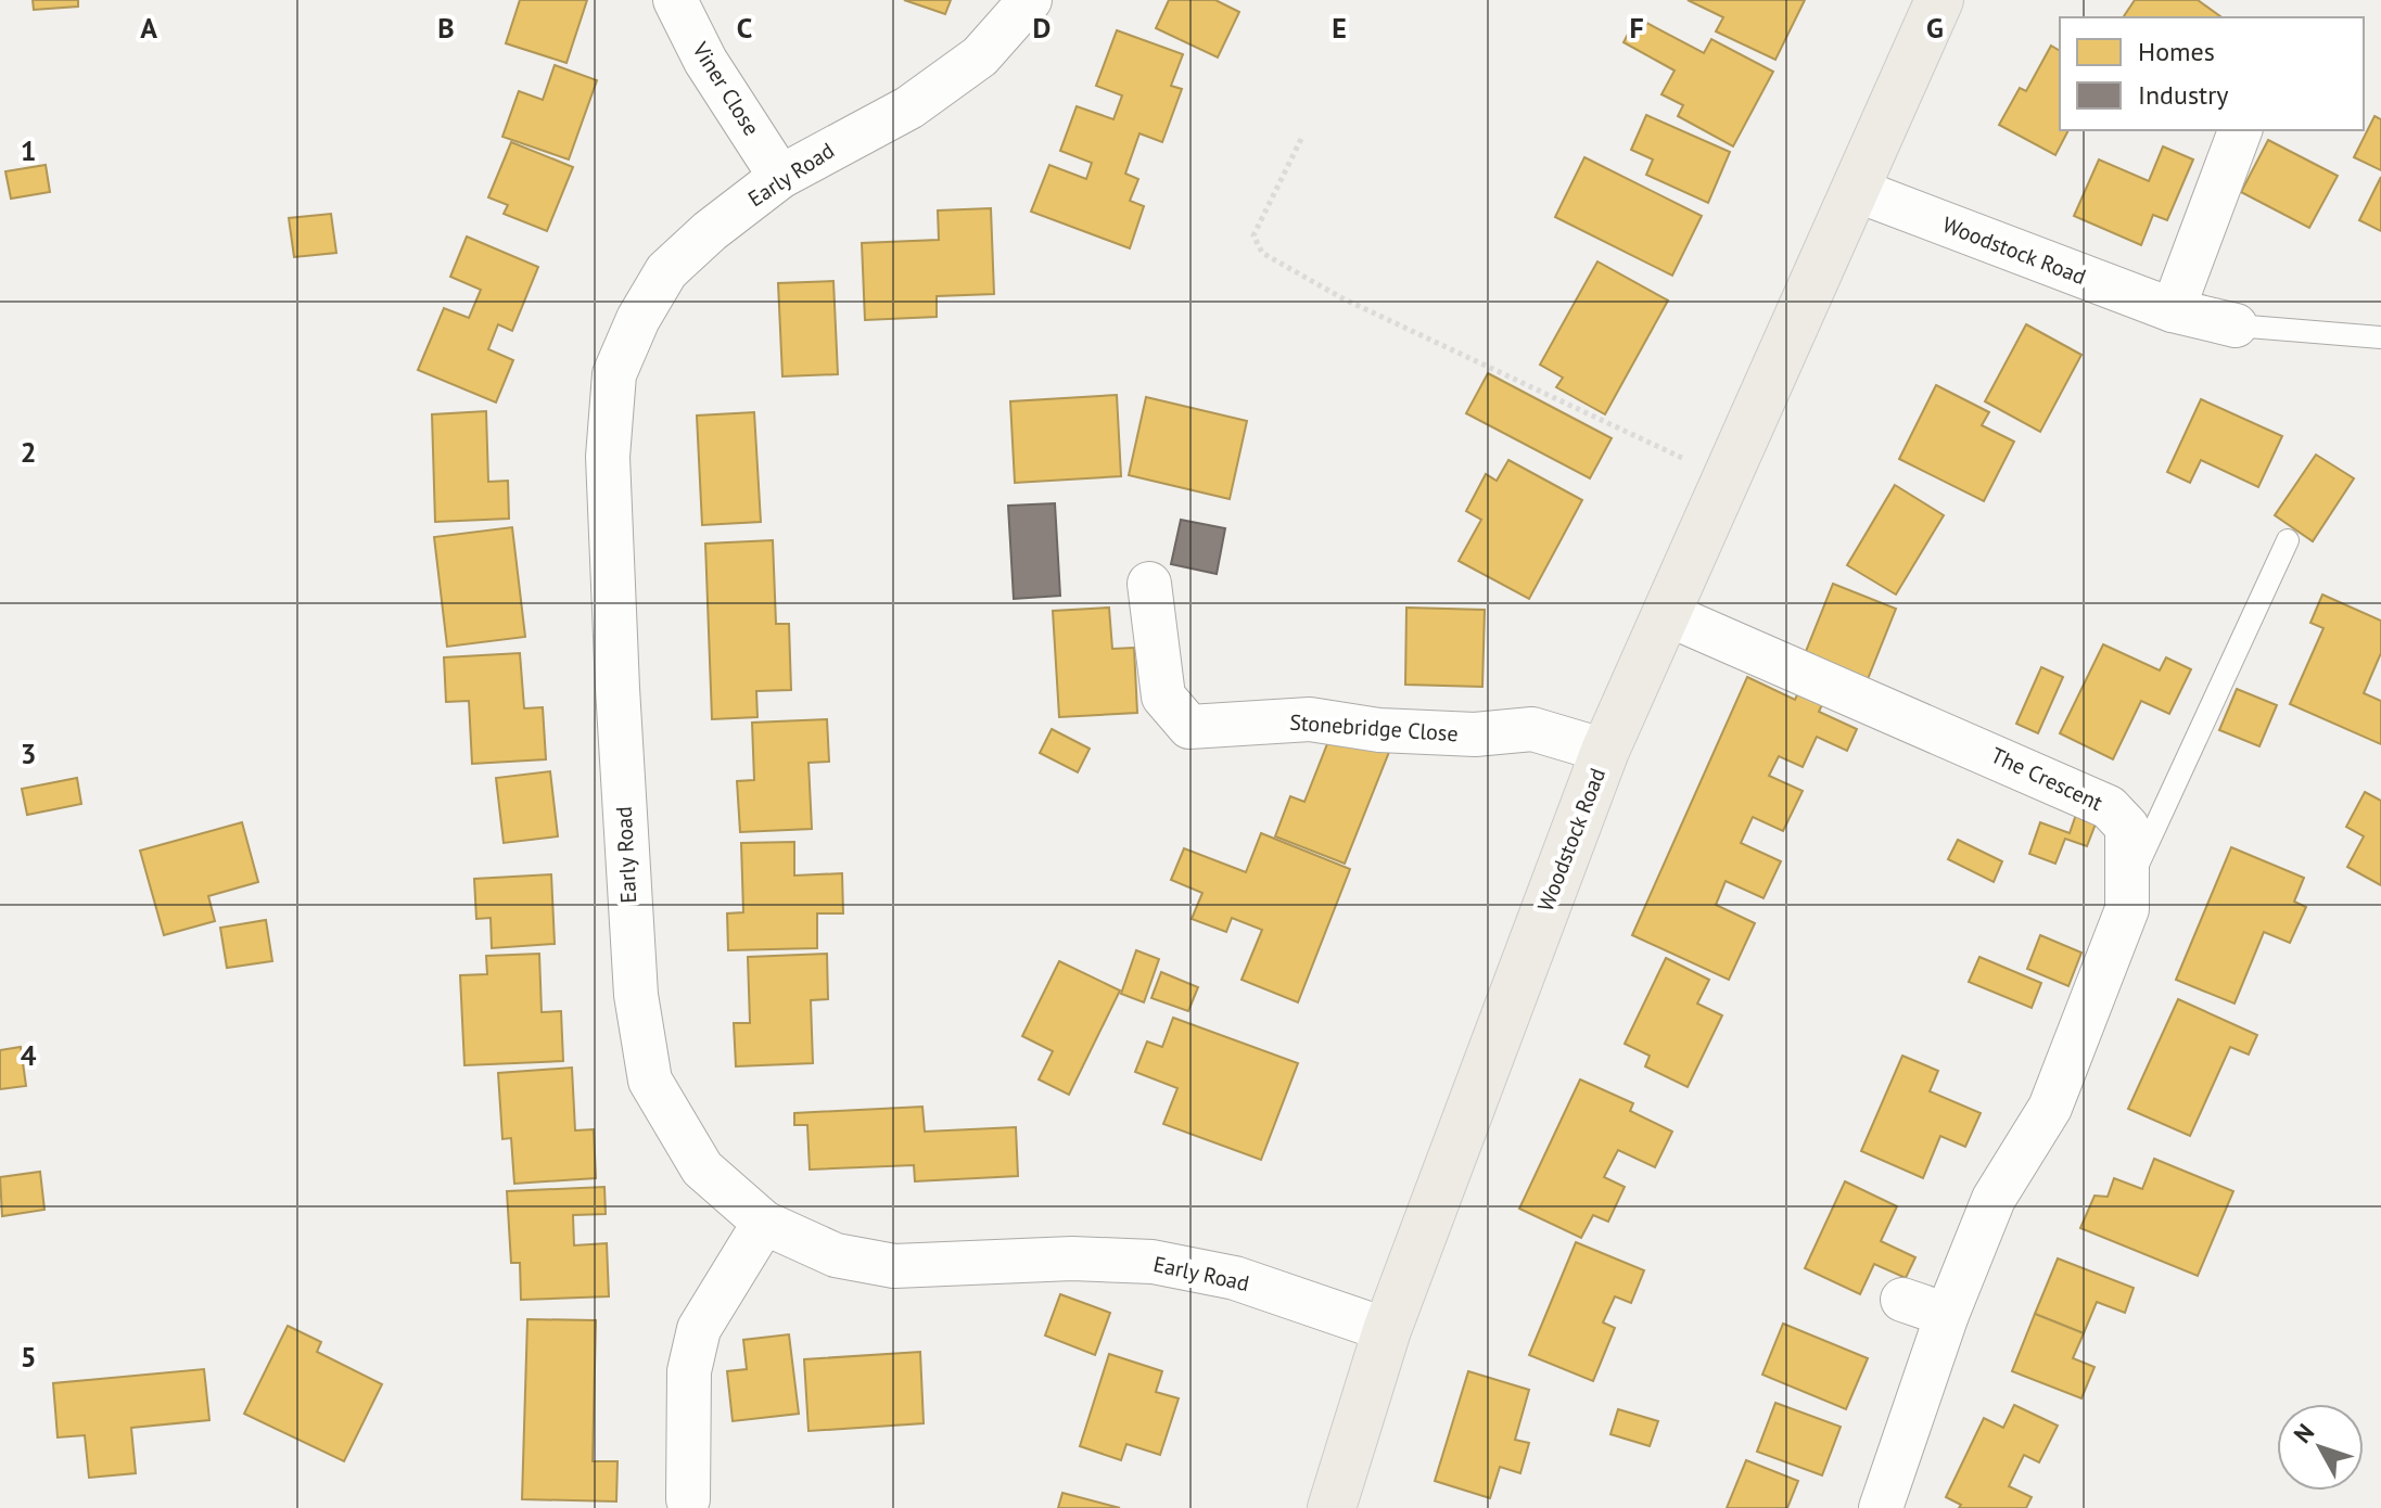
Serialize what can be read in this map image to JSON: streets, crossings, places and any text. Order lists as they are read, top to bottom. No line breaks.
{"streets":{"main road":["Woodstock Road"],"street":["Viner Close","Early Road","Stonebridge Close","The Crescent"]},"crossings":[["Viner Close","Early Road"],["Early Road","Woodstock Road"],["Woodstock Road","Stonebridge Close"],["Woodstock Road","The Crescent"]],"legend":["Homes","Industry"],"north":"top left","grid":{"columns":["A","B","C","D","E","F","G"],"rows":["1","2","3","4","5"]}}
